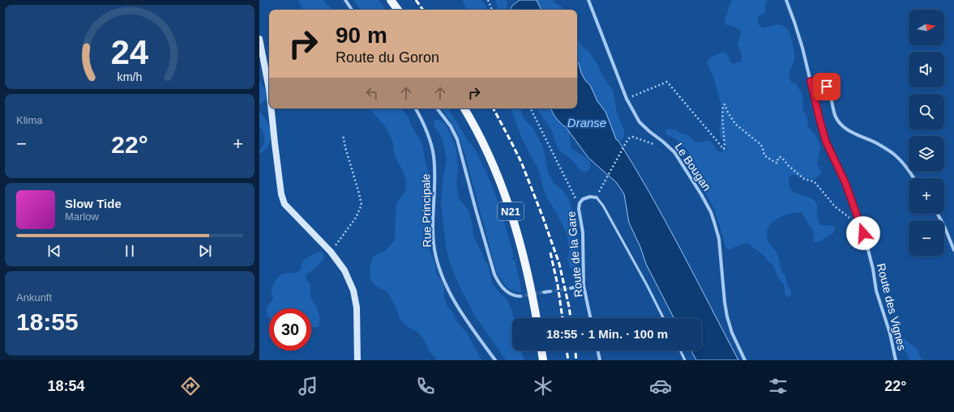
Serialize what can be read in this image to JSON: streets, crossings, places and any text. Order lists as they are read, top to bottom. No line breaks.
{"streets":{"main road":["N21"],"street":["Le Bougan","Rue Principale","Route de la Gare","Route des Vignes"]},"water":["Dranse"],"north":"right","page":{"map_buttons":["+","−"],"turn":["90 m","Route du Goron"],"tile":["Klima",["Ankunft","18:55"]],"heat":["−","22°","+"],"song":["Slow Tide","Marlow"],"limit":"30","trip":"18:55 · 1 Min. · 100 m","tabs":["18:54","22°"],"gauge":["24","km/h"]}}
